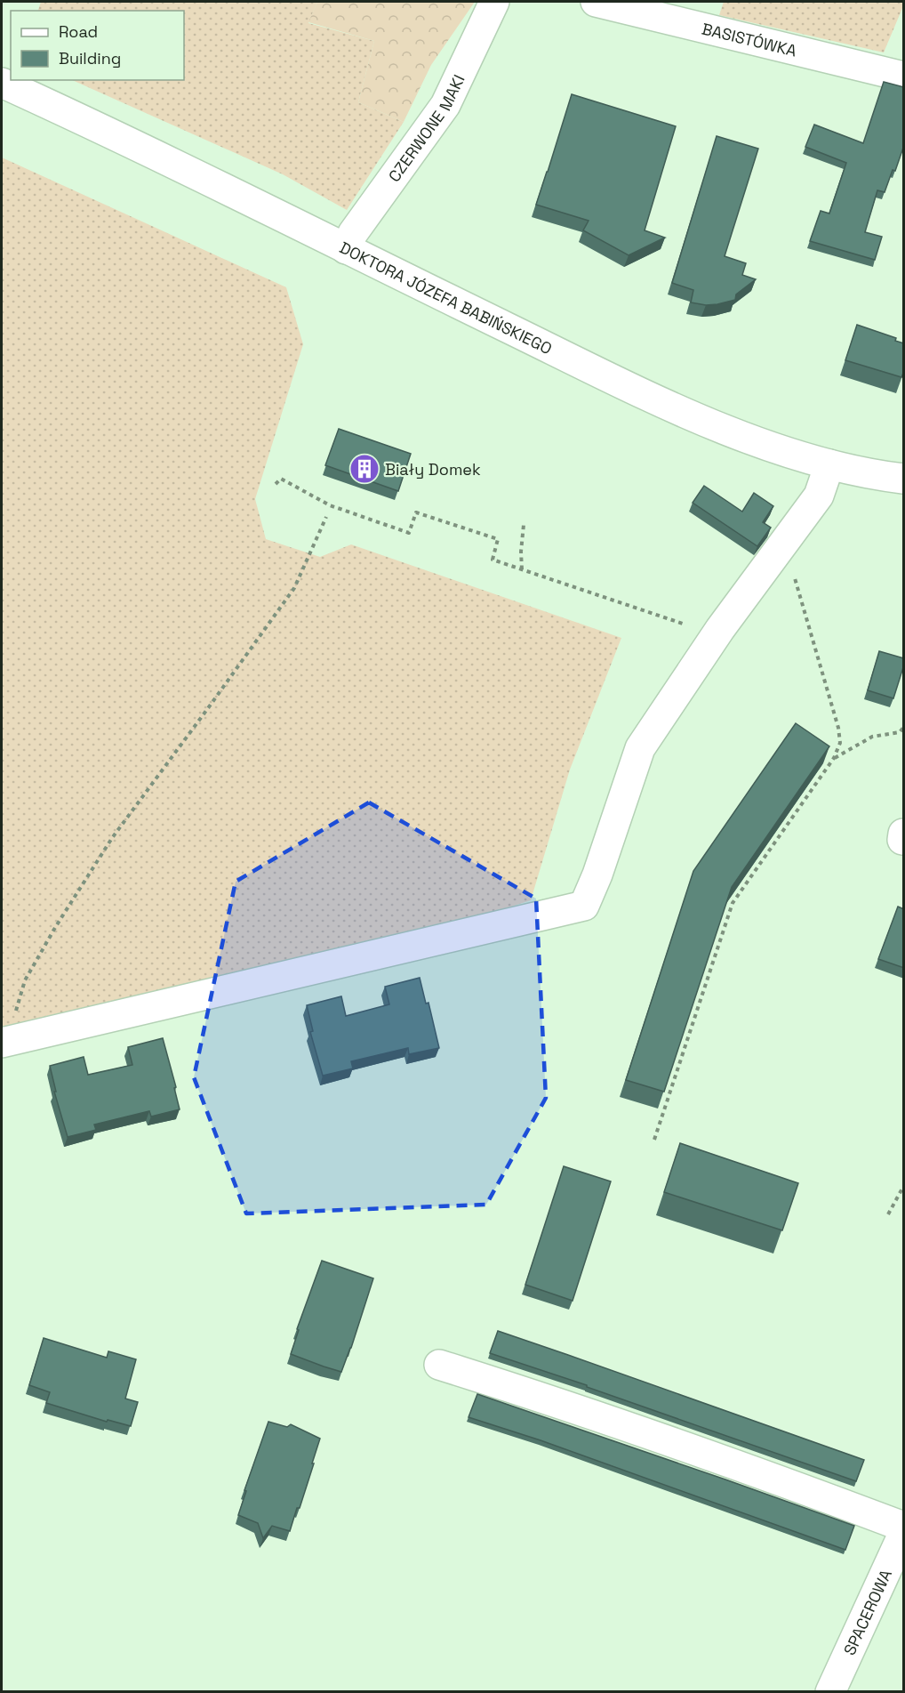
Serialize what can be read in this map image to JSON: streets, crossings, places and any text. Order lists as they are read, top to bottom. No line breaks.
{"streets":{"street":["BASISTÓWKA","CZERWONE MAKI","DOKTORA JÓZEFA BABIŃSKIEGO","SPACEROWA"]},"crossings":[["CZERWONE MAKI","DOKTORA JÓZEFA BABIŃSKIEGO"]],"places":{"building":["Biały Domek"]},"legend":["Road","Building"]}
